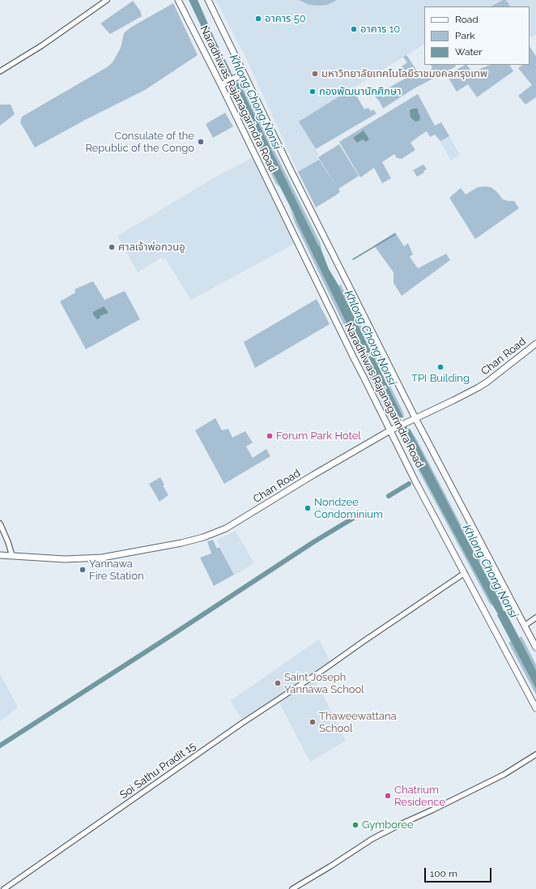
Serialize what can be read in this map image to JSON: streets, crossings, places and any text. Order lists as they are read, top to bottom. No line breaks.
{"streets":{"main road":["Naradhiwas Rajanagarindra Road","Chan Road"],"street":["Soi Sathu Pradit 15"]},"crossings":[["Naradhiwas Rajanagarindra Road","Chan Road"],["Naradhiwas Rajanagarindra Road","Soi Sathu Pradit 15"]],"water":["Khlong Chong Nonsi"],"places":["อาคาร 50","อาคาร 10","มหาวิทยาลัยเทคโนโลยีราชมงคลกรุงเทพ","กองพัฒนานักศึกษา","Consulate of the Republic of the Congo","ศาลเจ้าพ่อกวนอู","TPI Building","Forum Park Hotel","Nondzee Condominium","Yannawa Fire Station","Saint Joseph Yannawa School","Thaweewattana School","Chatrium Residence","Gymboree"],"legend":["Road","Park","Water"],"scale_bar":"100 m"}
